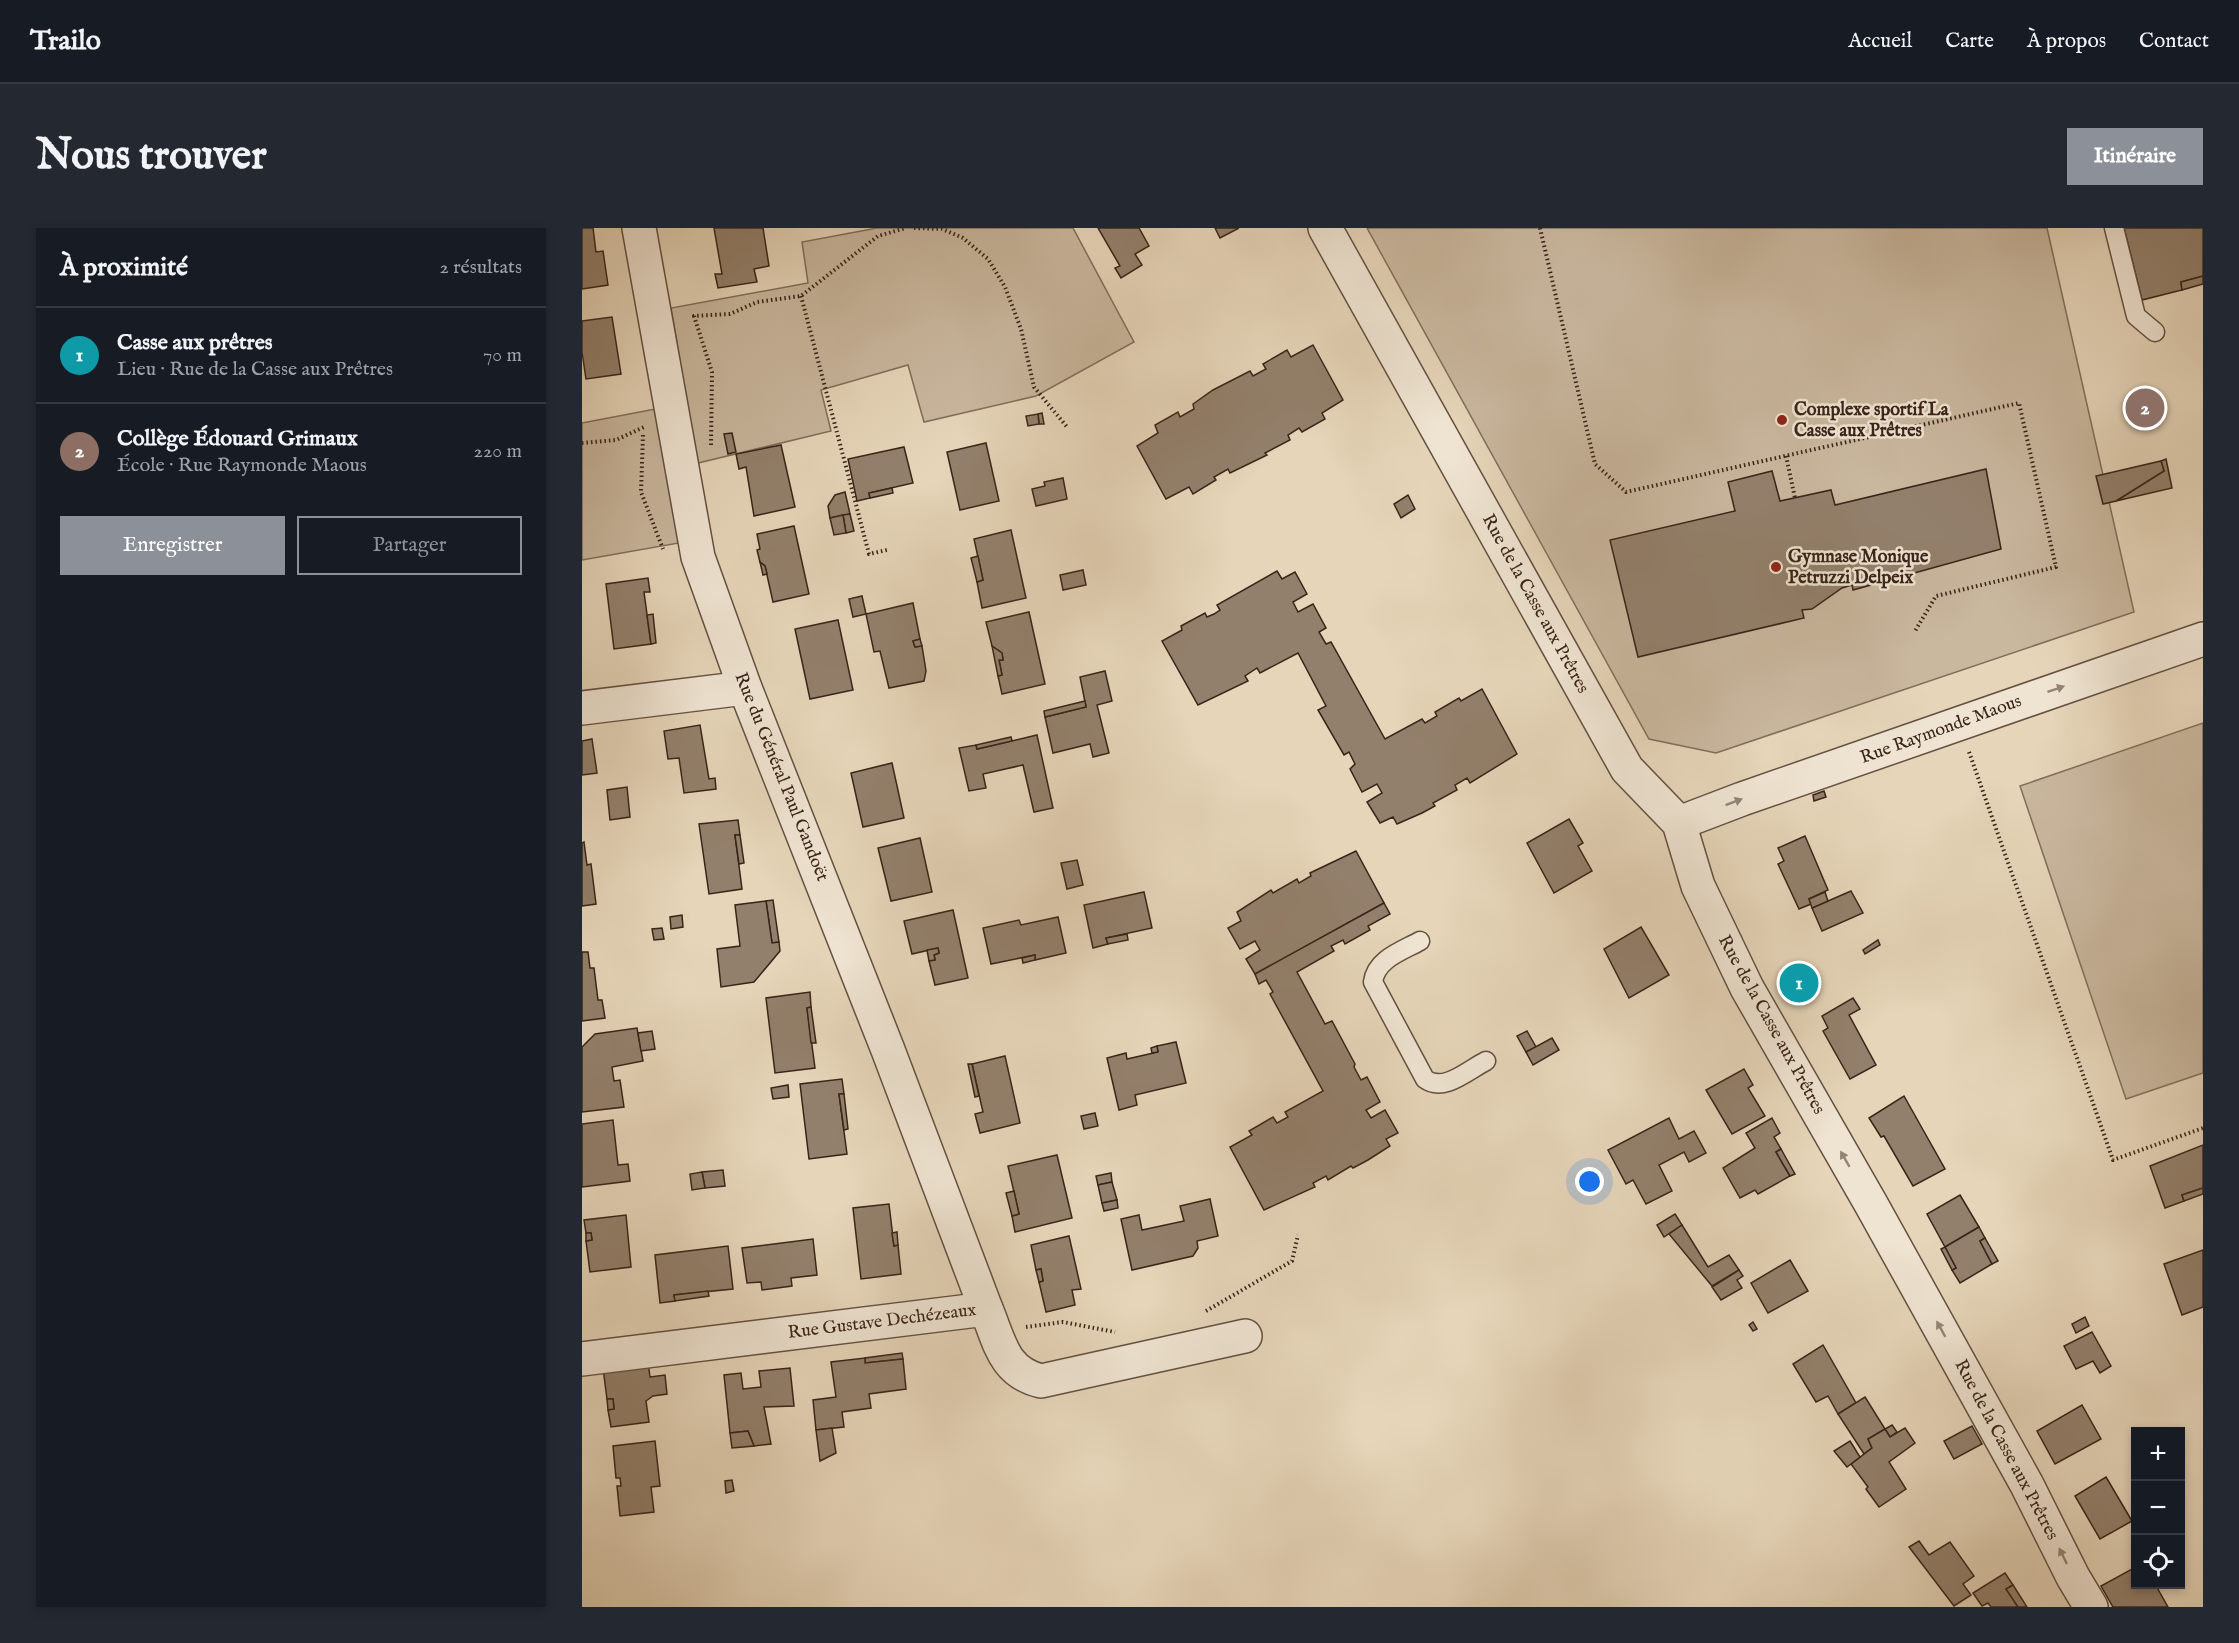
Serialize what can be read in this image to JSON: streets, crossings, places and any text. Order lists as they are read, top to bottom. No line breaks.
{"streets":{"street":["Rue de la Casse aux Prêtres","Rue Raymonde Maous","Rue du Général Paul Gandoët","Rue Gustave Dechézeaux"]},"crossings":[["Rue de la Casse aux Prêtres","Rue Raymonde Maous"],["Rue du Général Paul Gandoët","Rue Gustave Dechézeaux"]],"one_way":["Rue de la Casse aux Prêtres","Rue Raymonde Maous"],"places":["Complexe sportif La Casse aux Prêtres","Gymnase Monique Petruzzi Delpeix"],"page":{"header":"Trailo","nav":["Accueil","Carte","À propos","Contact"],"buttons":["Itinéraire",["Enregistrer","Partager"]],"title":"Nous trouver","heading":["À proximité","2 résultats"],"list":[{"mark":"1","name":"Casse aux prêtres","note":"Lieu · Rue de la Casse aux Prêtres","value":"70 m"},{"mark":"2","name":"Collège Édouard Grimaux","note":"École · Rue Raymonde Maous","value":"220 m"}],"pins":["2","1"],"map_buttons":["+","−"]}}
